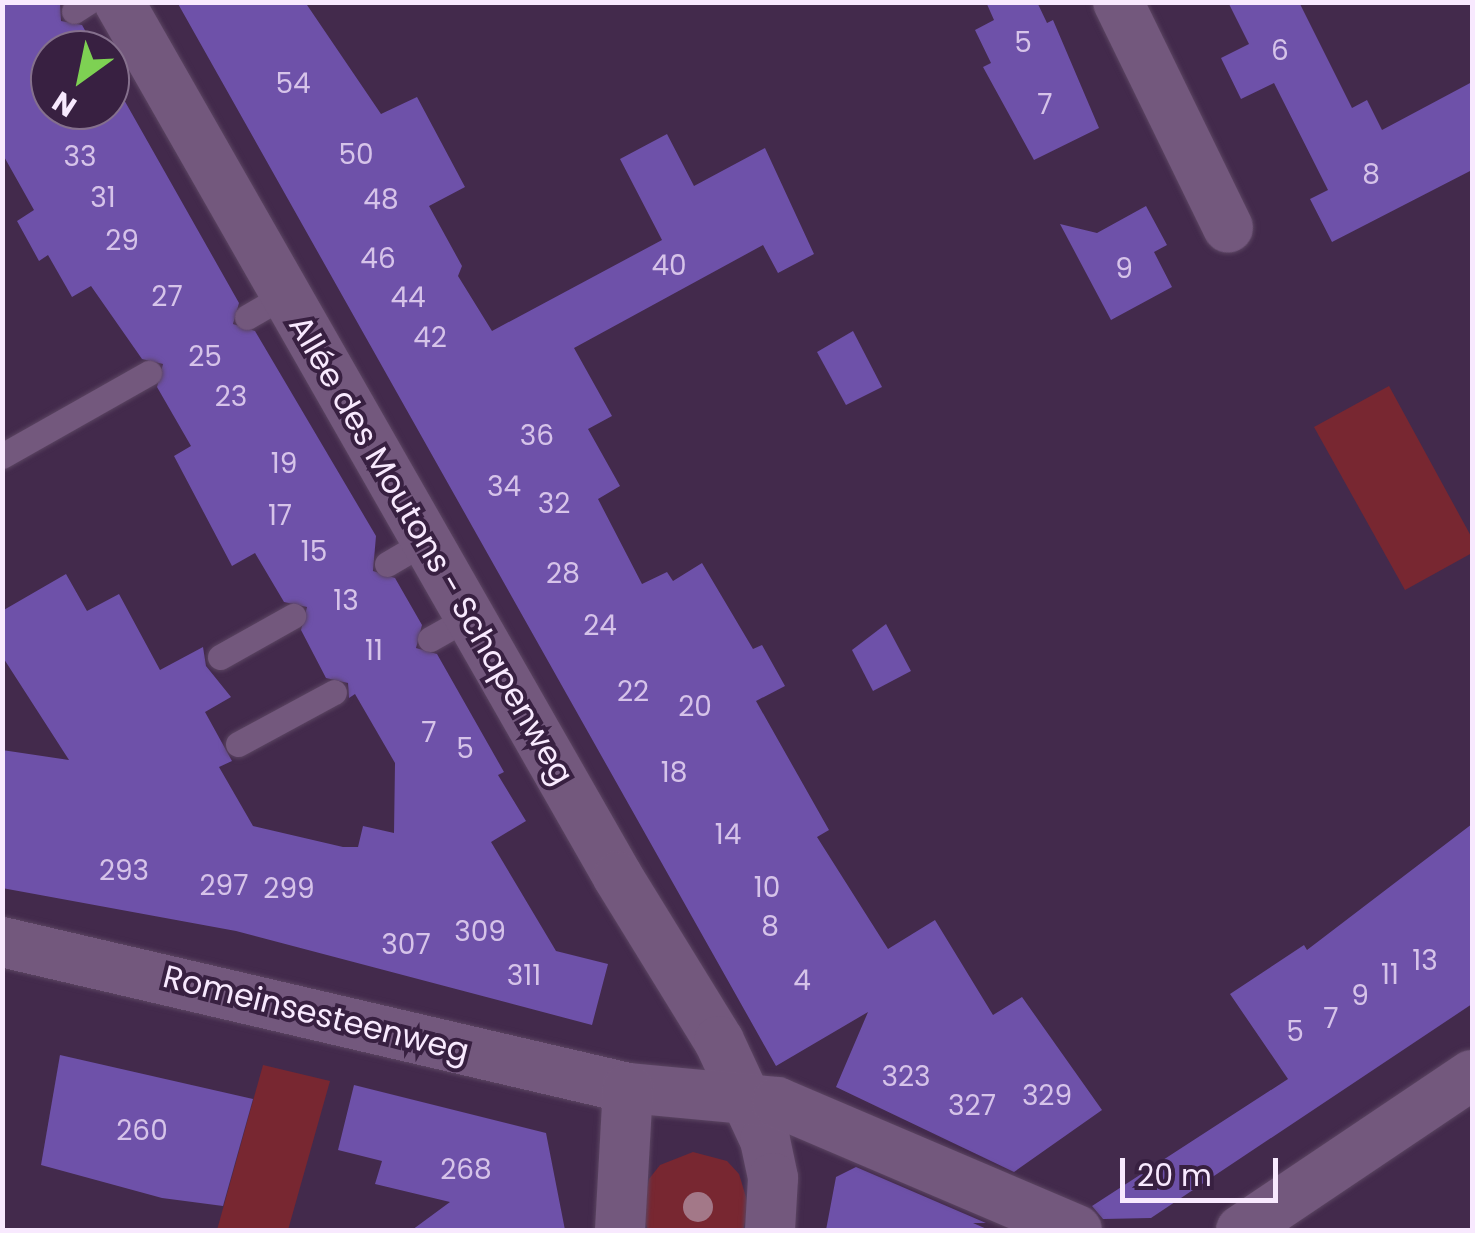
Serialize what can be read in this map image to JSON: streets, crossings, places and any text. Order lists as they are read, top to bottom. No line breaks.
{"streets":{"street":["Allée des Moutons - Schapenweg","Romeinsesteenweg"]},"crossings":[["Allée des Moutons - Schapenweg","Romeinsesteenweg"]],"house_numbers":["5","6","54","7","50","33","8","31","48","29","46","40","9","27","44","42","25","23","36","19","34","32","17","15","28","13","24","11","22","20","7","5","18","14","293","297","10","299","8","309","307","13","11","311","4","9","7","5","323","329","327","260","268"],"scale_bar":"20 m","north":"bottom left"}
